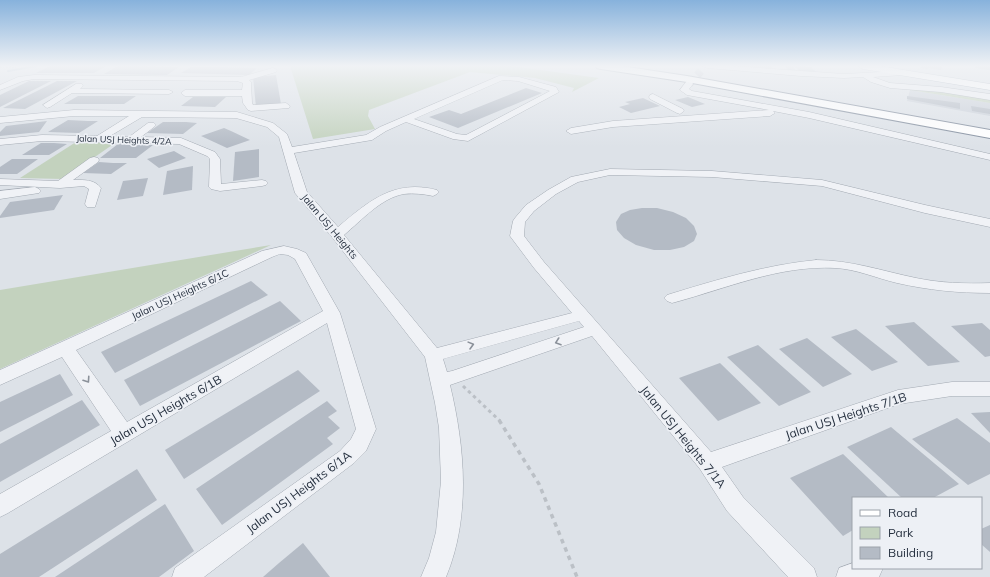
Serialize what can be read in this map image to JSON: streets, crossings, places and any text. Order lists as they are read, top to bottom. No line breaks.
{"streets":{"street":["Jalan USJ Heights 4/2A","Jalan USJ Heights","Jalan USJ Heights 6/1C","Jalan USJ Heights 6/1B","Jalan USJ Heights 7/1B","Jalan USJ Heights 7/1A","Jalan USJ Heights 6/1A"]},"crossings":[["Jalan USJ Heights 6/1C","Jalan USJ Heights 6/1B"],["Jalan USJ Heights 6/1C","Jalan USJ Heights 6/1A"],["Jalan USJ Heights 6/1B","Jalan USJ Heights 6/1A"],["Jalan USJ Heights 7/1B","Jalan USJ Heights 7/1A"]],"legend":["Road","Park","Building"]}
